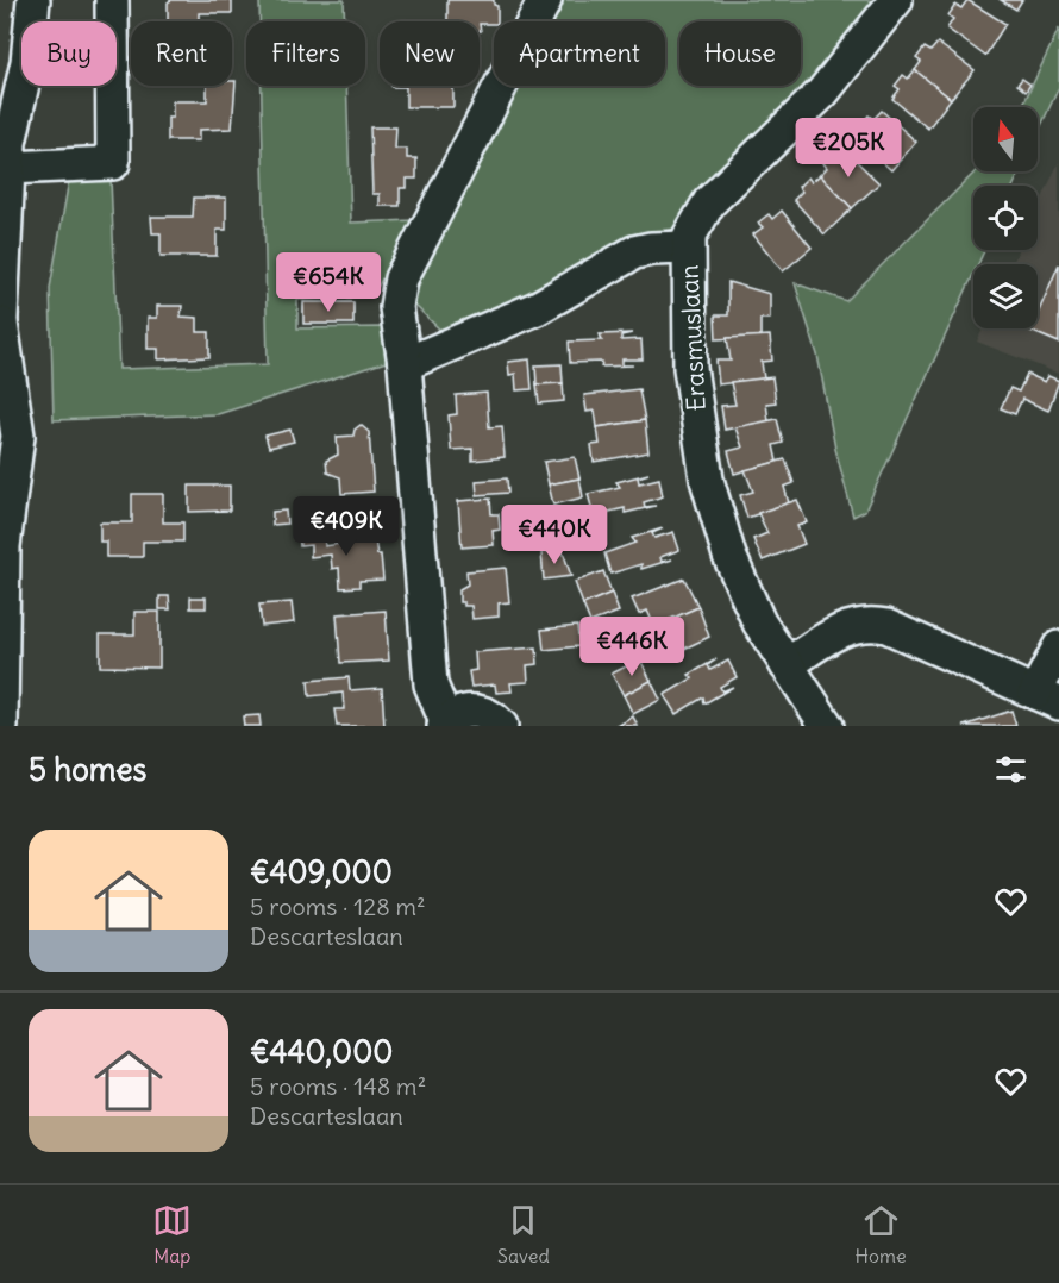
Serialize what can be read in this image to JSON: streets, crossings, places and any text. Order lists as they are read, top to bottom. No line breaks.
{"streets":{"street":["Erasmuslaan"]},"north":"top","page":{"chip":["Buy","Rent","Filters","New","Apartment","House"],"price":["€205K","€654K","€409K","€440K","€446K"],"heading":"5 homes","list":[{"name":"€409,000","note":"5 rooms · 128 m² · Descarteslaan"},{"name":"€440,000","note":"5 rooms · 148 m² · Descarteslaan"}],"tabs":["Map","Saved","Home"]}}
